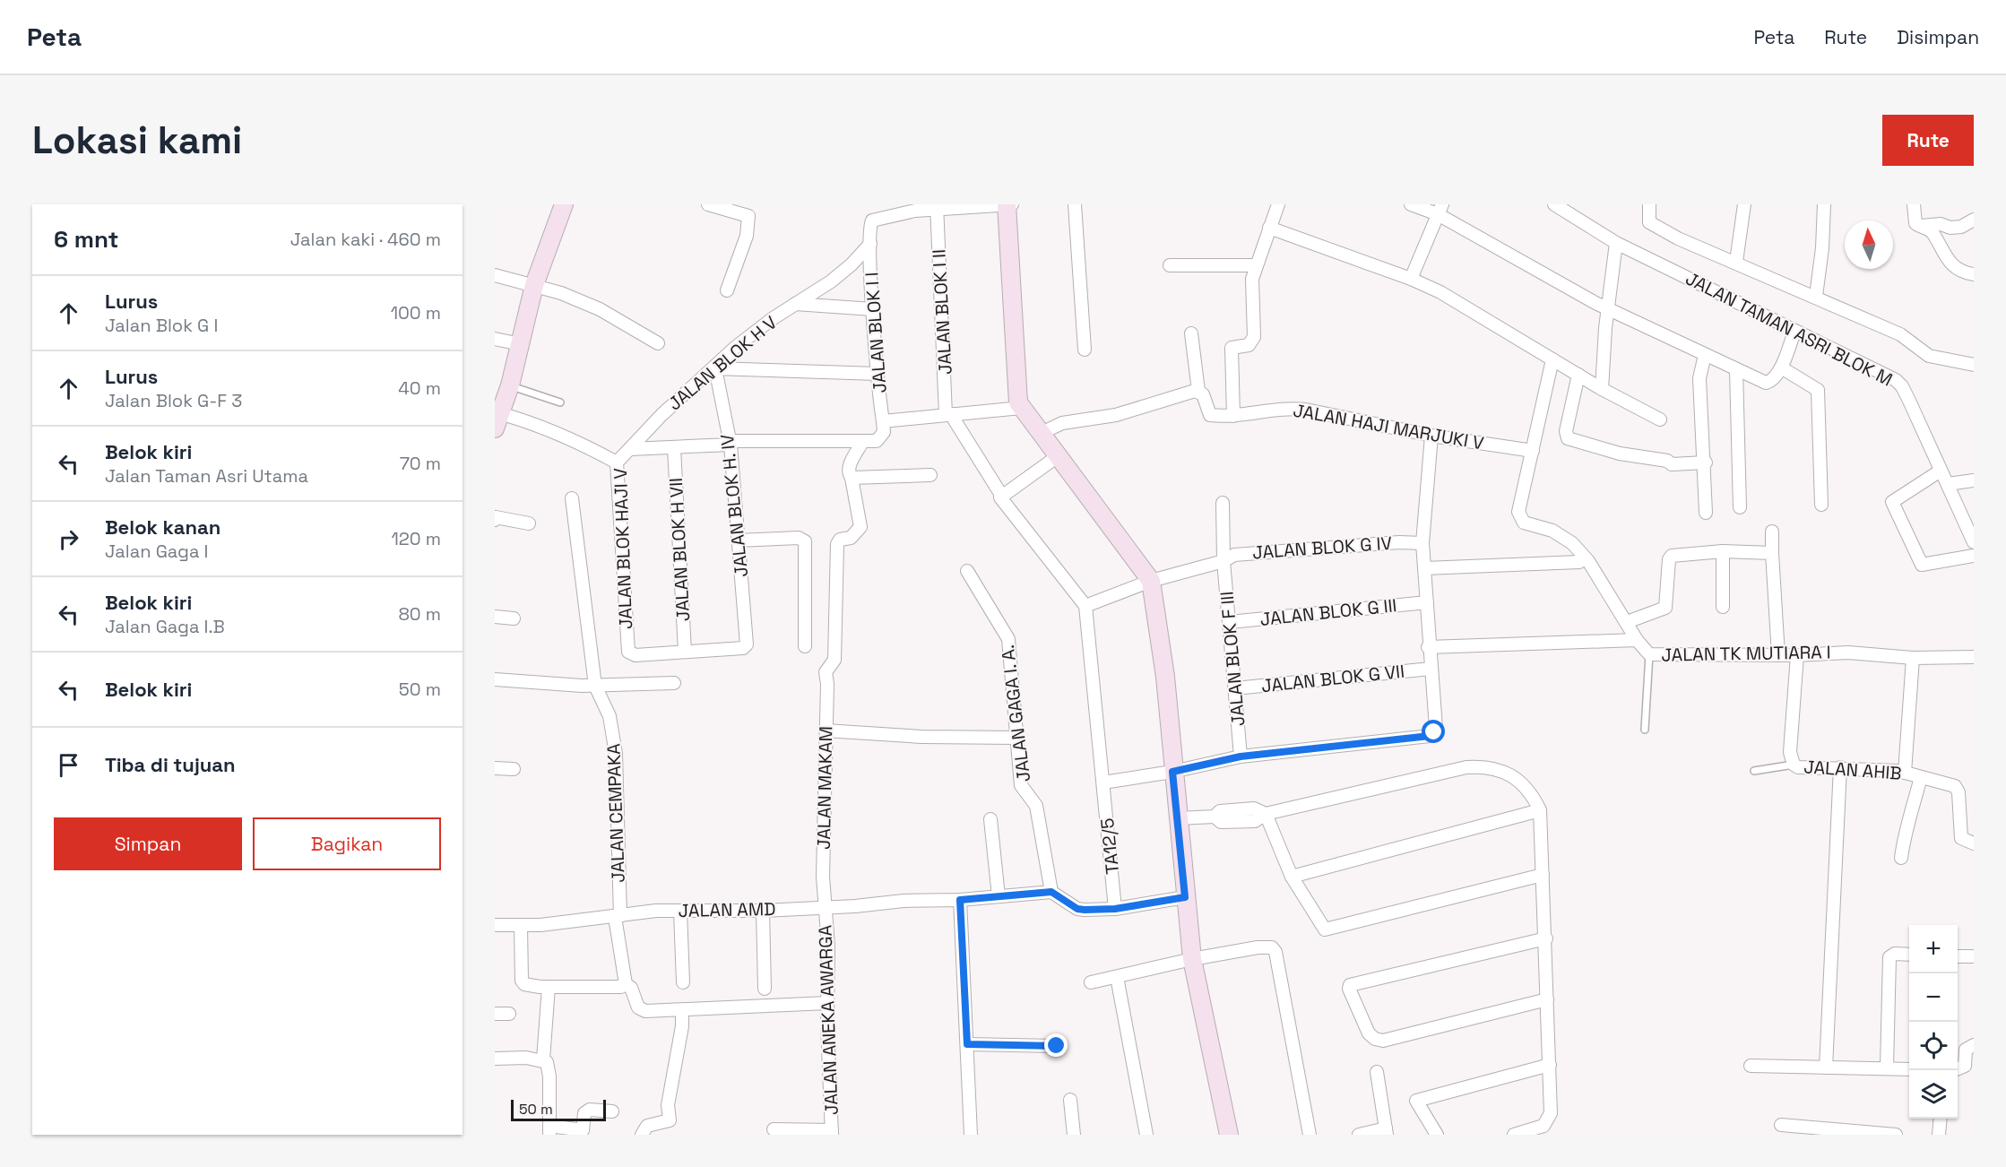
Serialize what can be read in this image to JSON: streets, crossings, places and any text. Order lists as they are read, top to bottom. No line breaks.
{"streets":{"street":["JALAN BLOK I II","JALAN TAMAN ASRI BLOK M","JALAN BLOK I I","JALAN BLOK H V","JALAN HAJI MARJUKI V","JALAN BLOK H. IV","JALAN BLOK G IV","JALAN BLOK HAJI V","JALAN BLOK H VII","JALAN BLOK G III","JALAN TK MUTIARA I","JALAN BLOK F III","JALAN BLOK G VII","JALAN GAGA I. A.","JALAN AHIB","JALAN MAKAM","JALAN CEMPAKA","TA12/5","JALAN AMD","JALAN ANEKA AWARGA"]},"crossings":[["JALAN BLOK I II","JALAN BLOK I I"],["JALAN BLOK I I","JALAN BLOK H V"],["JALAN BLOK H V","JALAN BLOK H. IV"],["JALAN BLOK H V","JALAN BLOK HAJI V"],["JALAN BLOK H. IV","JALAN BLOK HAJI V"],["JALAN BLOK H. IV","JALAN BLOK H VII"],["JALAN BLOK G IV","JALAN BLOK F III"],["JALAN BLOK G IV","TA12/5"],["JALAN BLOK HAJI V","JALAN BLOK H VII"],["JALAN BLOK G III","JALAN BLOK F III"],["JALAN TK MUTIARA I","JALAN AHIB"],["JALAN BLOK F III","JALAN BLOK G VII"],["JALAN GAGA I. A.","JALAN AMD"],["JALAN MAKAM","JALAN AMD"],["JALAN MAKAM","JALAN ANEKA AWARGA"],["JALAN CEMPAKA","JALAN AMD"],["JALAN AMD","JALAN ANEKA AWARGA"]],"scale_bar":"50 m","north":"top","page":{"header":"Peta","nav":["Peta","Rute","Disimpan"],"buttons":["Rute",["Simpan","Bagikan"]],"title":"Lokasi kami","heading":["6 mnt","Jalan kaki · 460 m"],"list":[["Lurus","Jalan Blok G I","100 m"],["Lurus","Jalan Blok G-F 3","40 m"],["Belok kiri","Jalan Taman Asri Utama","70 m"],["Belok kanan","Jalan Gaga I","120 m"],["Belok kiri","Jalan Gaga I.B","80 m"],["Belok kiri","50 m"],"Tiba di tujuan"],"map_buttons":["+","−"],"scale":"50 m"}}
